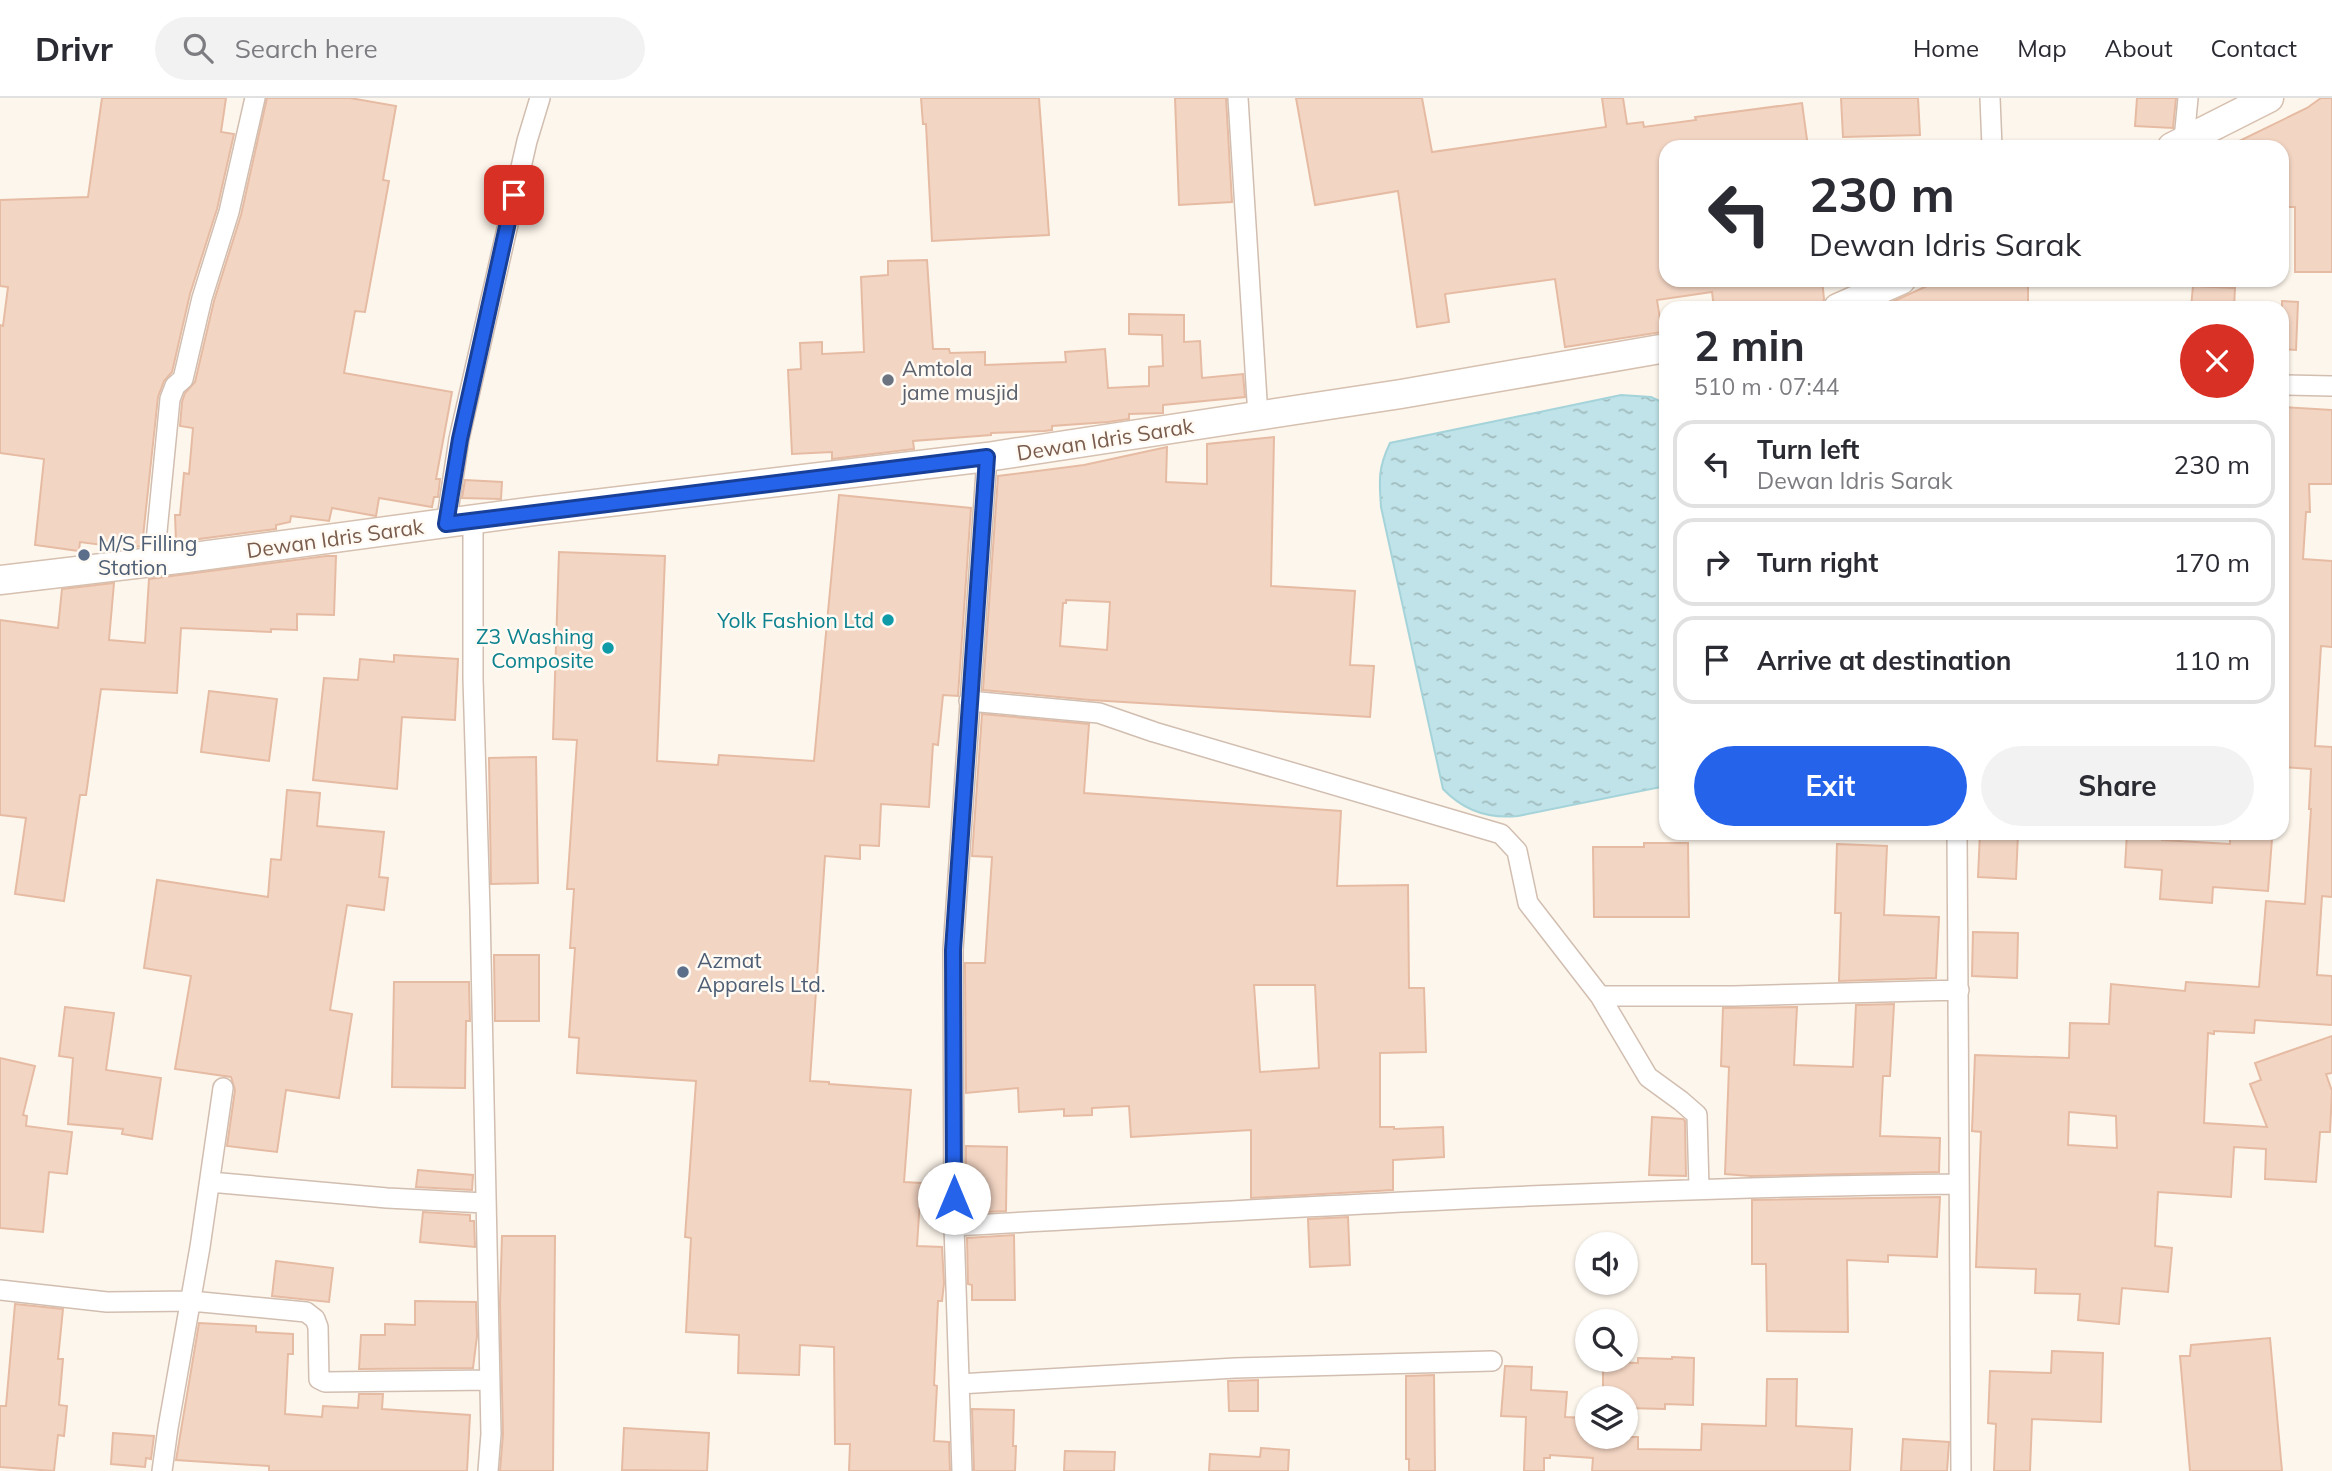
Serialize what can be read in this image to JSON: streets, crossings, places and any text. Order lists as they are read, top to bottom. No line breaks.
{"streets":{"main road":["Dewan Idris Sarak"]},"places":["Amtola jame musjid","M/S Filling Station","Yolk Fashion Ltd","Z3 Washing Composite","Azmat Apparels Ltd."],"page":{"header":"Drivr","search":"Search here","nav":["Home","Map","About","Contact"],"turn":["230 m","Dewan Idris Sarak"],"heading":["2 min","510 m · 07:44"],"list":[{"name":"Turn left","note":"Dewan Idris Sarak","value":"230 m"},{"name":"Turn right","value":"170 m"},{"name":"Arrive at destination","value":"110 m"}],"buttons":["Exit","Share"]}}
